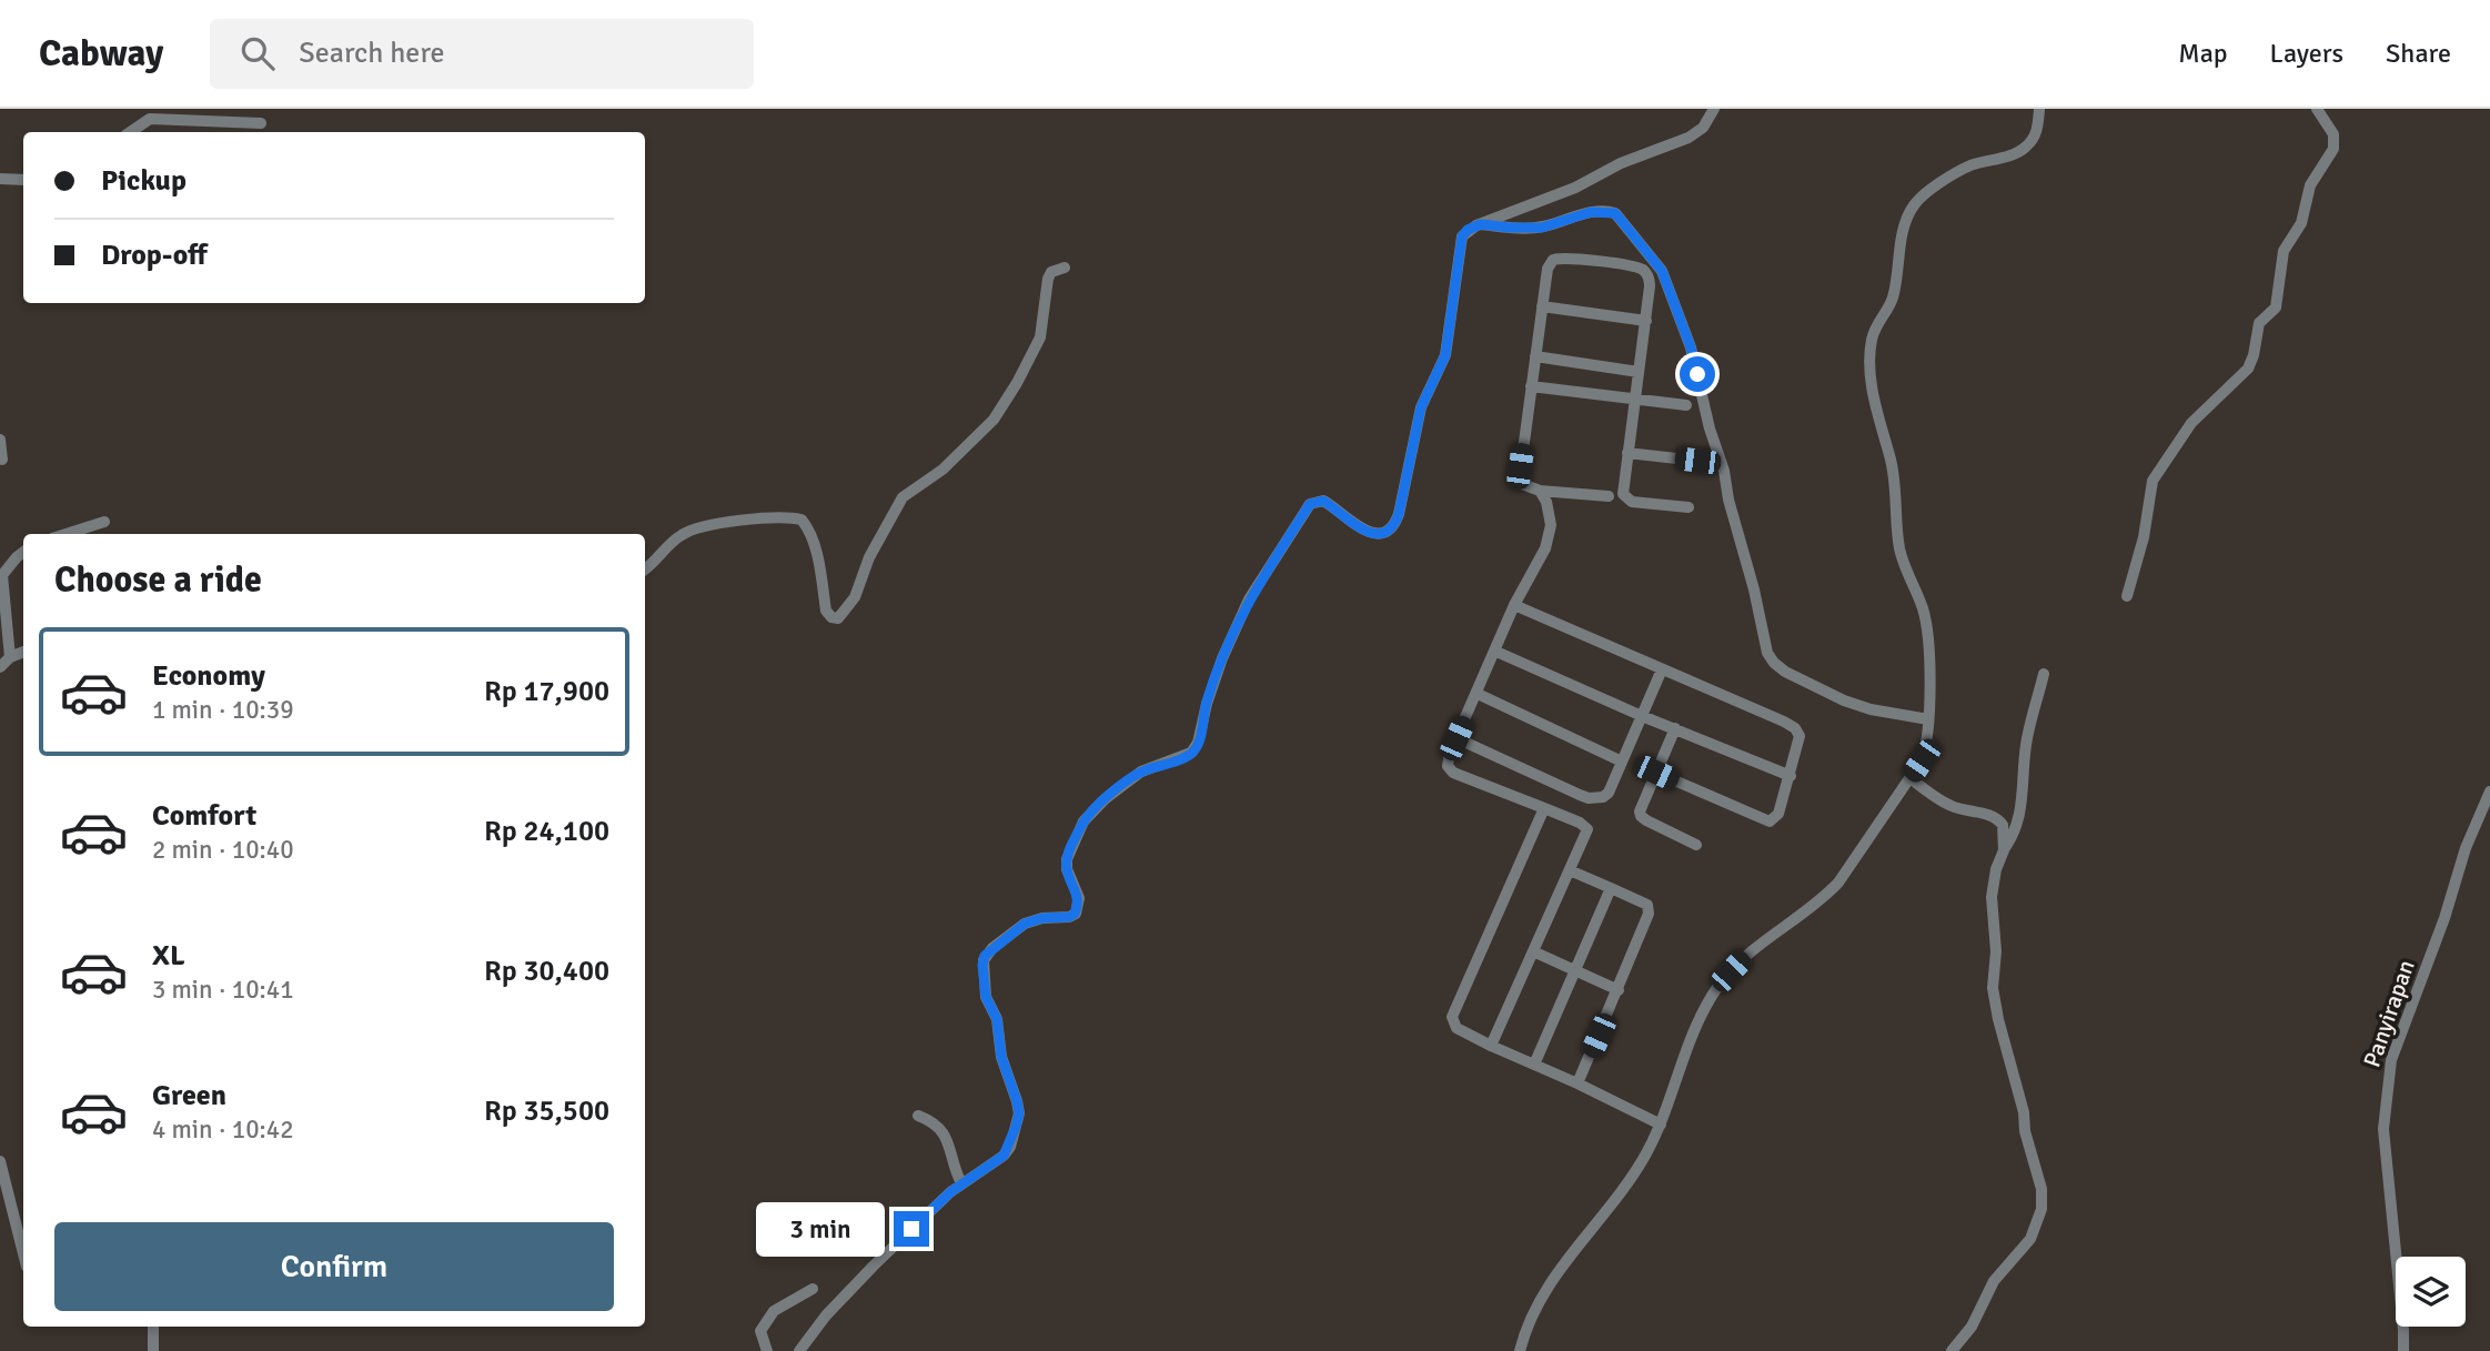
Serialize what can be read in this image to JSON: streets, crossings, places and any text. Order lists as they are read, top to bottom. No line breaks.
{"streets":{"street":["Panyirapan"]},"page":{"header":"Cabway","search":"Search here","nav":["Map","Layers","Share"],"banner":["Pickup","Drop-off"],"heading":"Choose a ride","list":[{"name":"Economy","note":"1 min · 10:39","value":"Rp 17,900"},{"name":"Comfort","note":"2 min · 10:40","value":"Rp 24,100"},{"name":"XL","note":"3 min · 10:41","value":"Rp 30,400"},{"name":"Green","note":"4 min · 10:42","value":"Rp 35,500"}],"bubble":"3 min","buttons":"Confirm"}}
